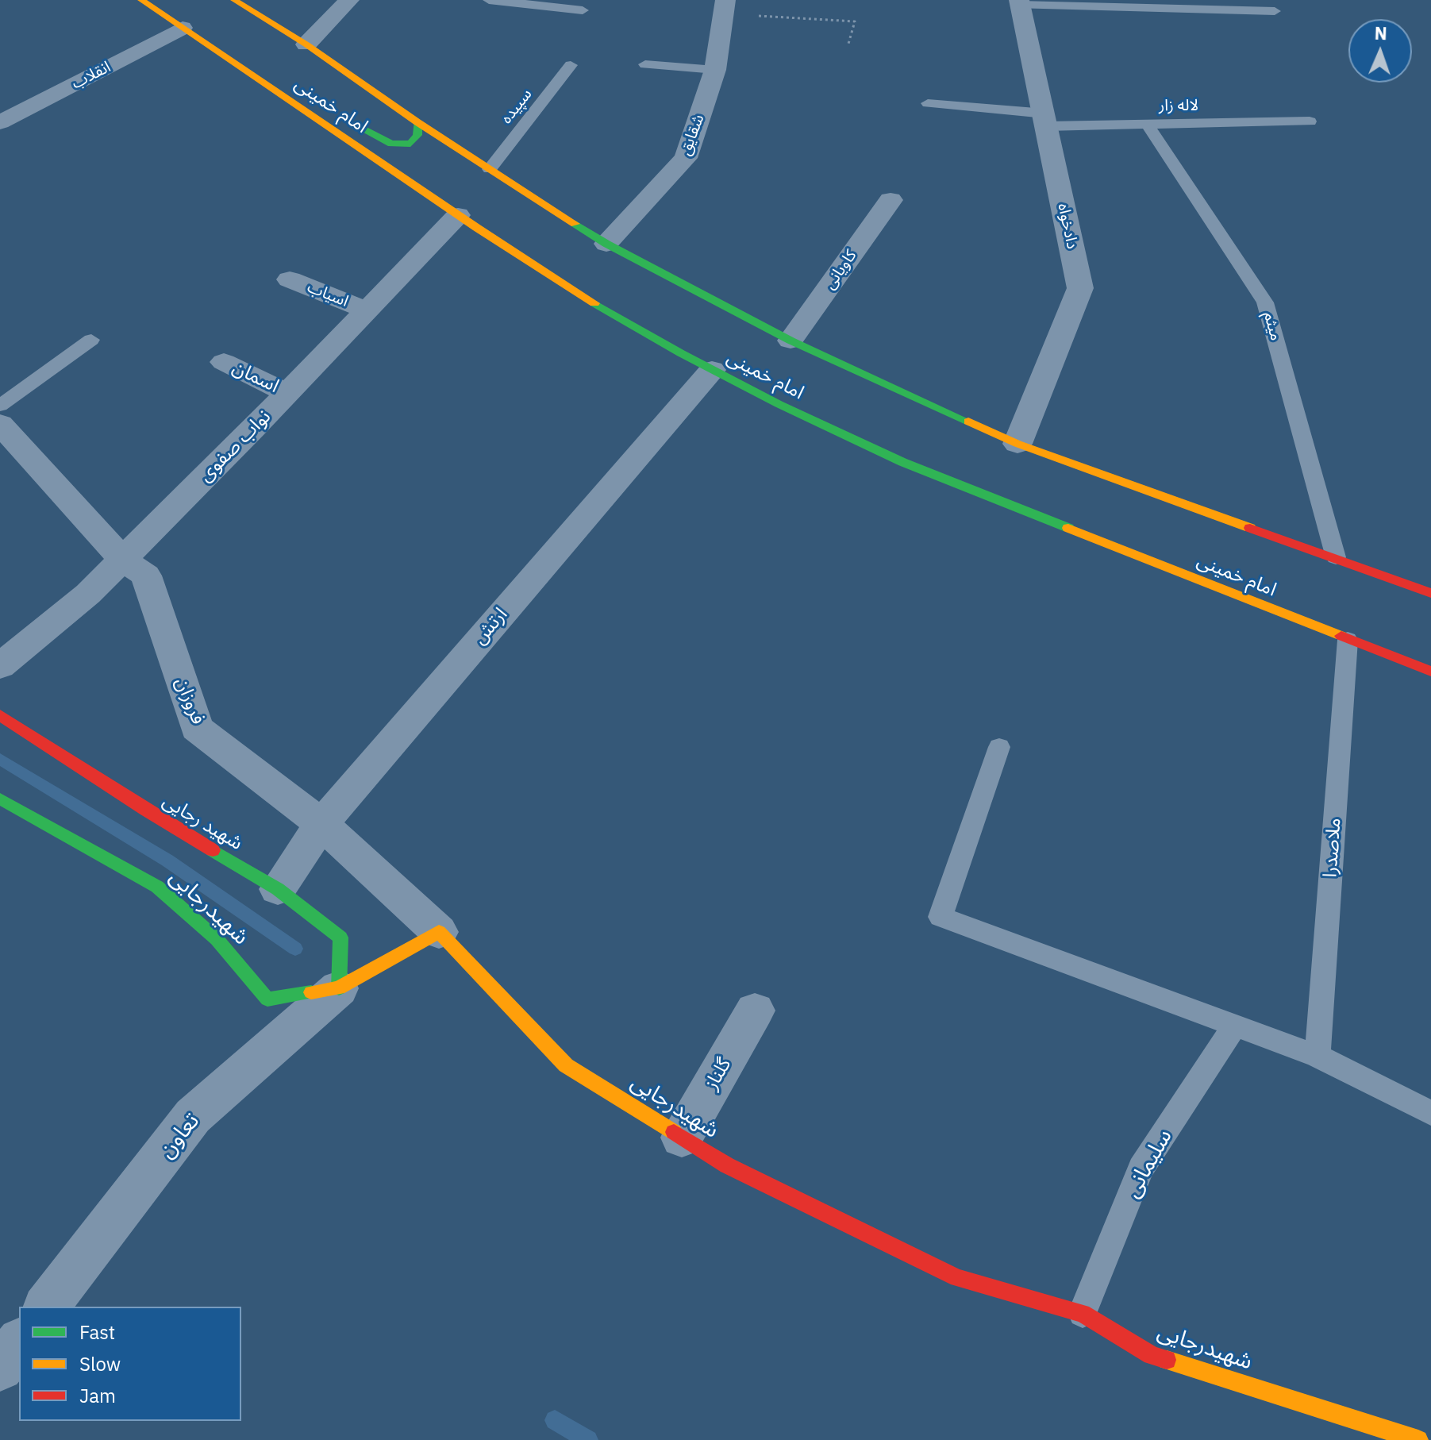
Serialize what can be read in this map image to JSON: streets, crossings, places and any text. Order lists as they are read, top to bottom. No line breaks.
{"streets":{"main road":["امام خمینی","شهید رجایی","شهیدرجایی"],"street":["انقلاب","شقایق","دادخواه","کاویانی","اسیاب","اسمان","نواب صفوی","ارتش","فروزان","گلناز","تعاون"],"lane":["لاله زار","سپیده","میثم","ملاصدرا","سلیمانی"]},"crossings":[["انقلاب","امام خمینی"],["امام خمینی","سپیده"],["امام خمینی","شقایق"],["امام خمینی","دادخواه"],["امام خمینی","کاویانی"],["امام خمینی","میثم"],["امام خمینی","نواب صفوی"],["امام خمینی","ارتش"],["امام خمینی","ملاصدرا"],["لاله زار","دادخواه"],["لاله زار","میثم"],["اسیاب","نواب صفوی"],["اسمان","نواب صفوی"],["نواب صفوی","فروزان"],["ارتش","فروزان"],["ارتش","شهید رجایی"],["فروزان","شهیدرجایی"],["شهید رجایی","شهیدرجایی"],["شهید رجایی","تعاون"],["شهیدرجایی","گلناز"],["شهیدرجایی","تعاون"],["شهیدرجایی","سلیمانی"]],"legend":["Fast","Slow","Jam"],"north":"top"}
